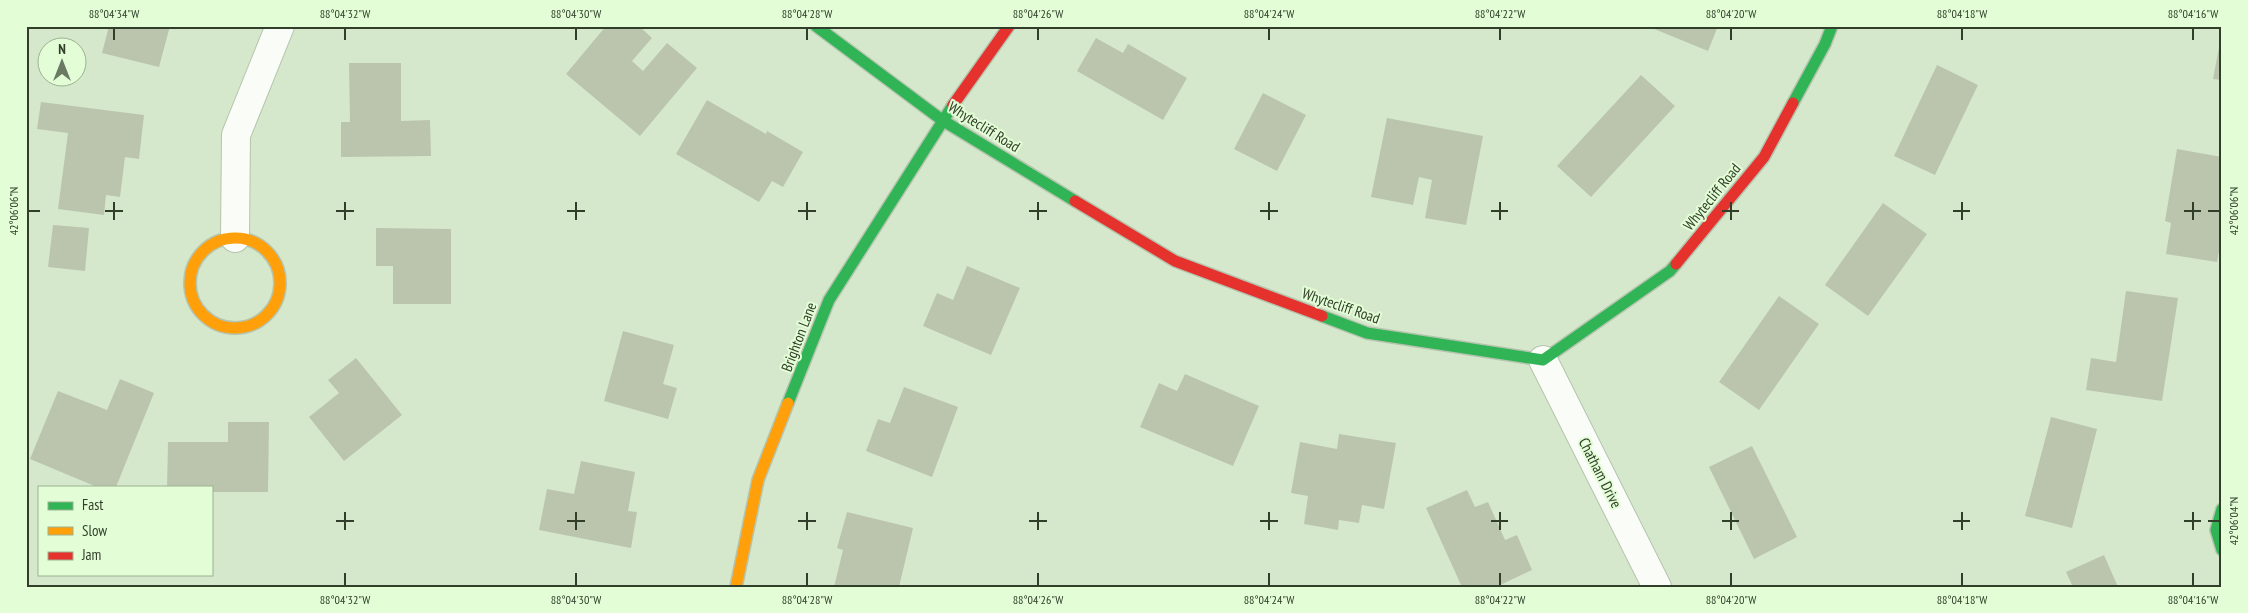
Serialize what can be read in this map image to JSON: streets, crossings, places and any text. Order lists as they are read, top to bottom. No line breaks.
{"streets":{"street":["Whytecliff Road","Brighton Lane","Chatham Drive"]},"crossings":[["Whytecliff Road","Brighton Lane"],["Whytecliff Road","Chatham Drive"]],"legend":["Fast","Slow","Jam"],"north":"top","coordinates":["88°04'34\"W","88°04'32\"W","88°04'30\"W","88°04'28\"W","88°04'26\"W","88°04'24\"W","88°04'22\"W","88°04'20\"W","88°04'18\"W","88°04'16\"W","42°06'06\"N","42°06'04\"N"]}
